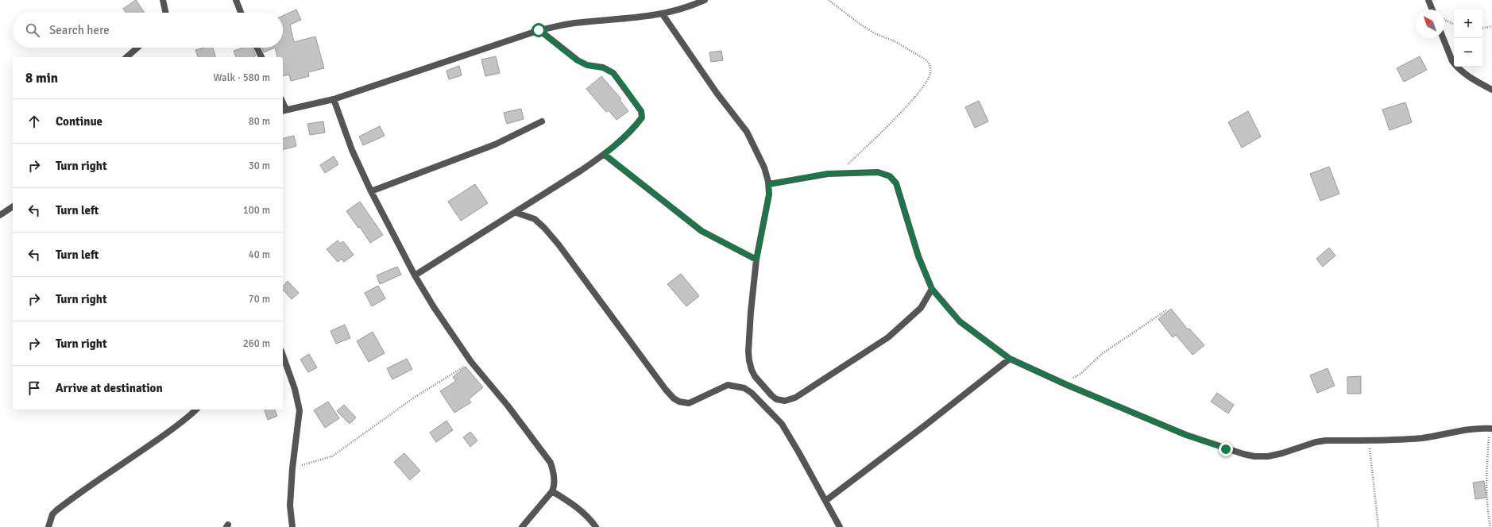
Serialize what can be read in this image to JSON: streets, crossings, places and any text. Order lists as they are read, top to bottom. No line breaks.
{"north":"top left","page":{"map_buttons":["+","−"],"search":"Search here","heading":["8 min","Walk · 580 m"],"list":[["Continue","80 m"],["Turn right","30 m"],["Turn left","100 m"],["Turn left","40 m"],["Turn right","70 m"],["Turn right","260 m"],"Arrive at destination"]}}
